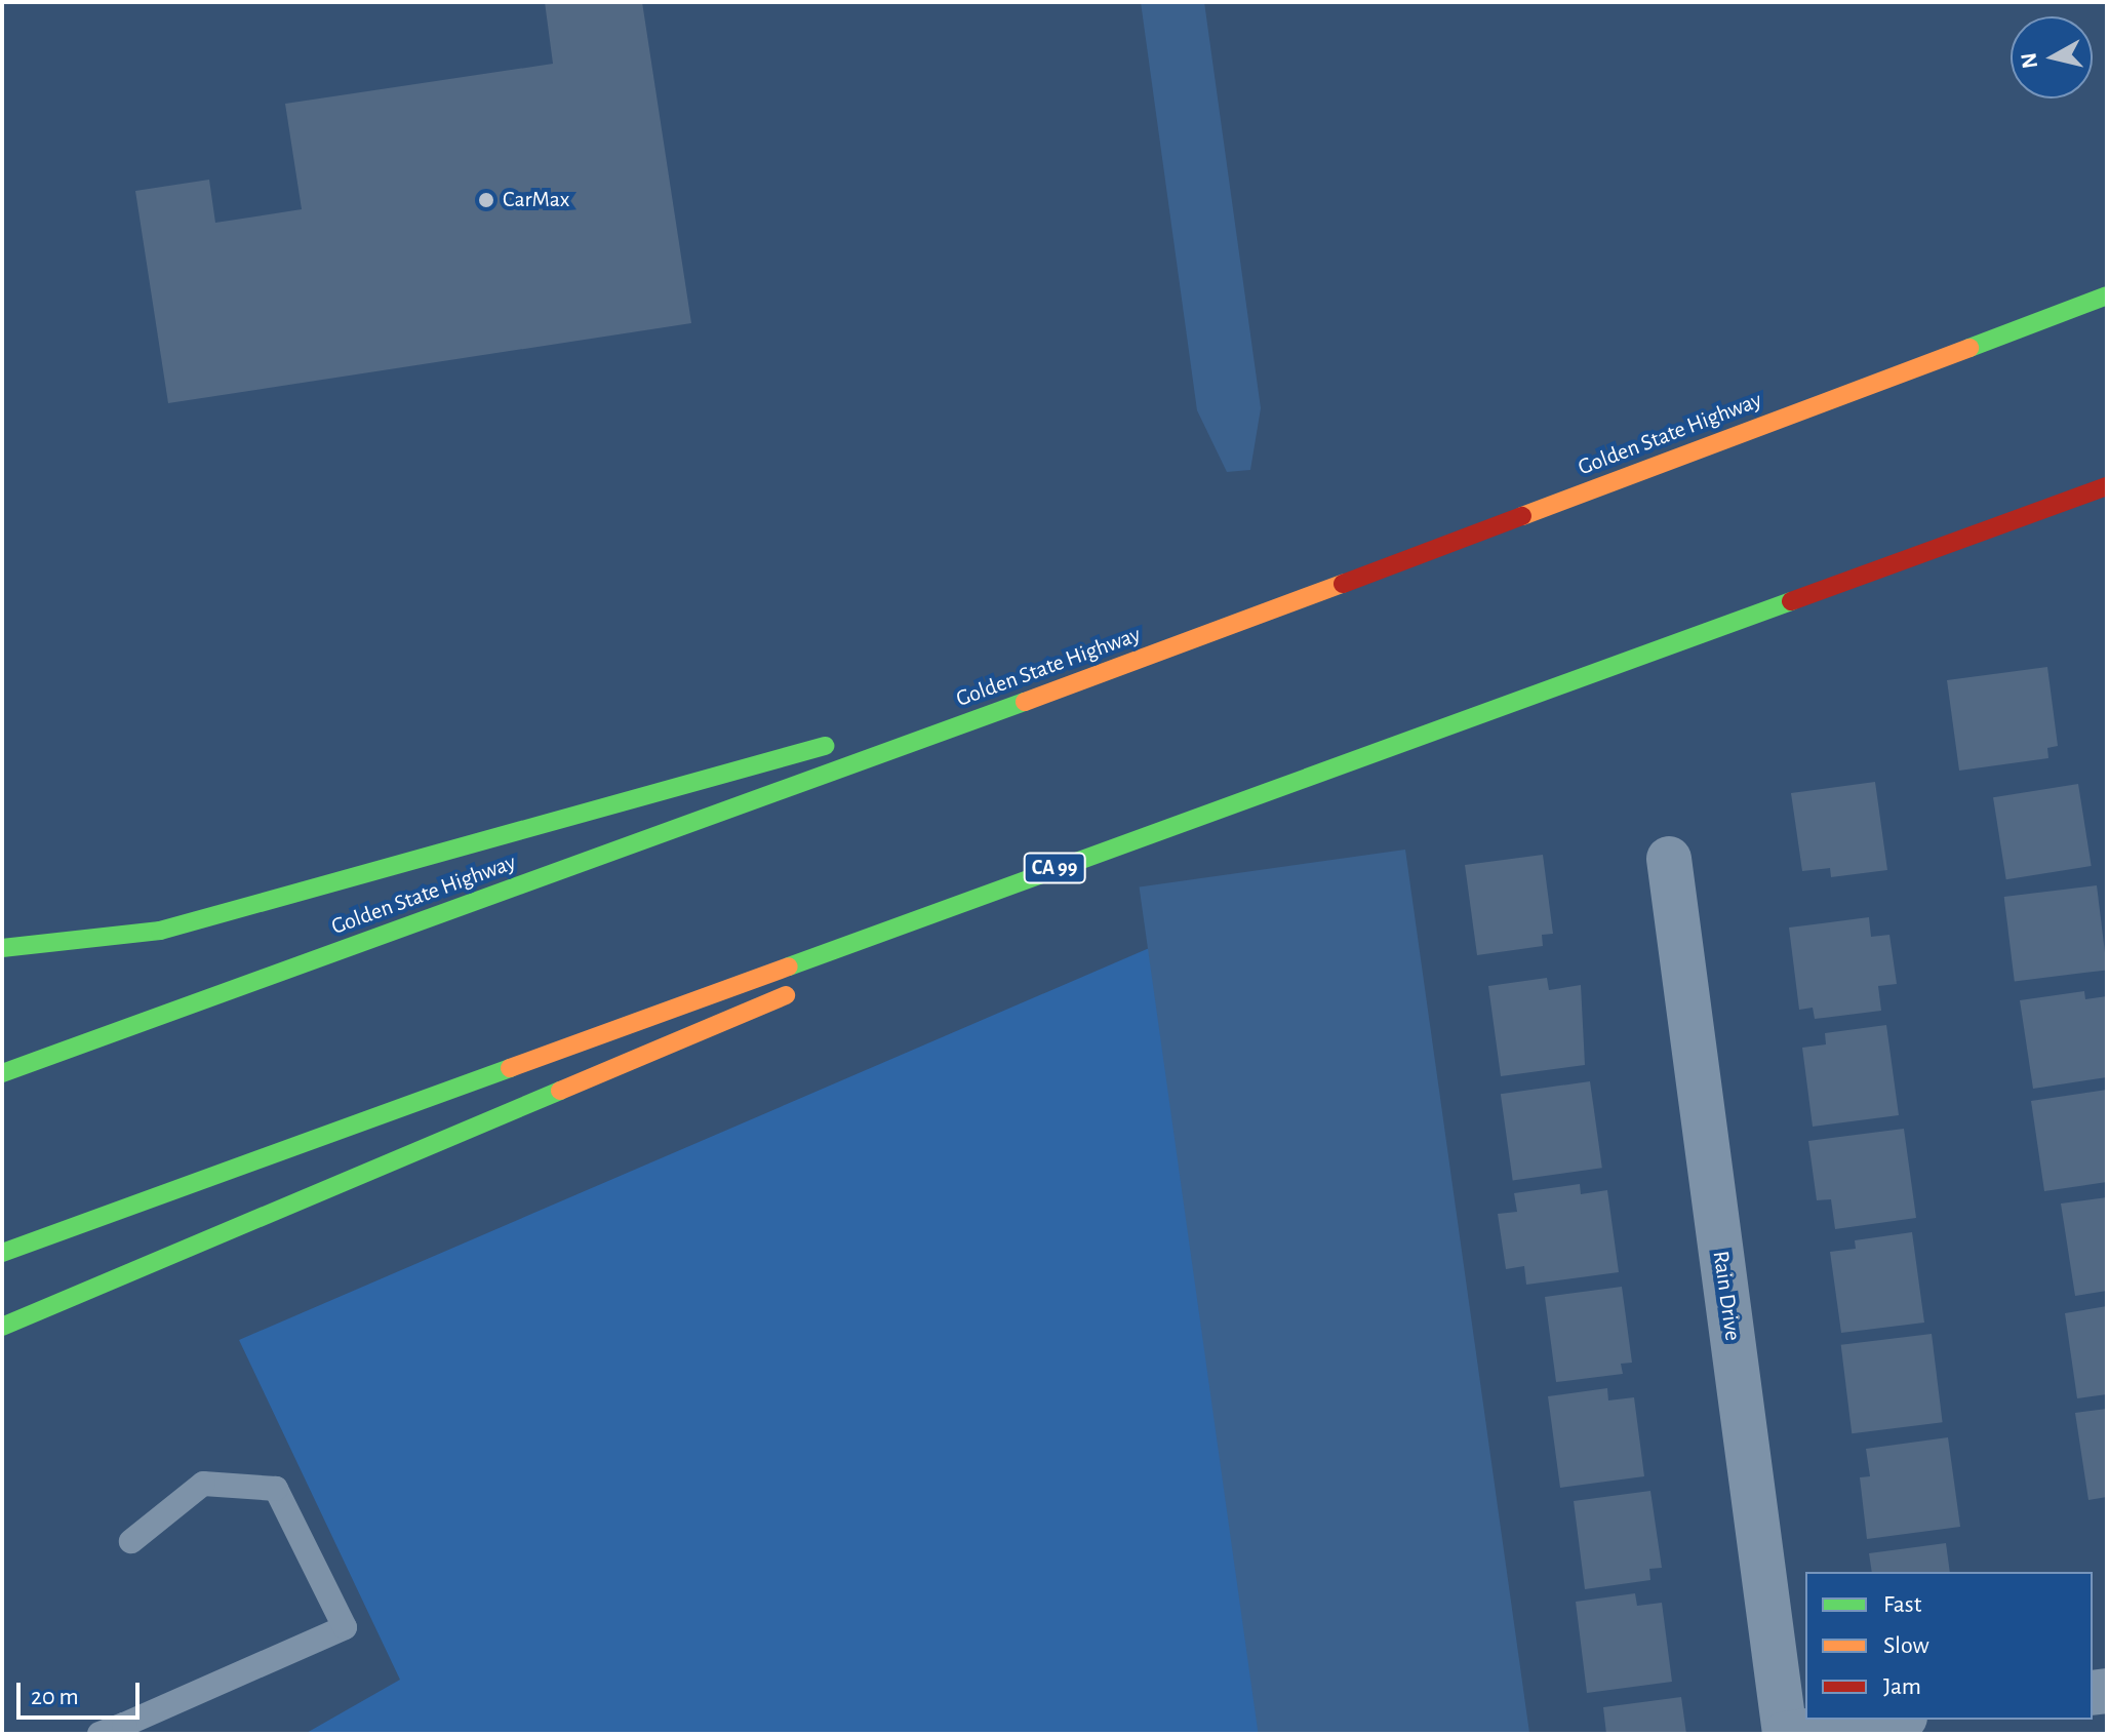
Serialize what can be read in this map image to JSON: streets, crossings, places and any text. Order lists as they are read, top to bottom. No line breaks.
{"streets":{"highway":["Golden State Highway","CA 99"],"street":["Rain Drive"]},"places":["CarMax"],"legend":["Fast","Slow","Jam"],"scale_bar":"20 m","north":"left"}
